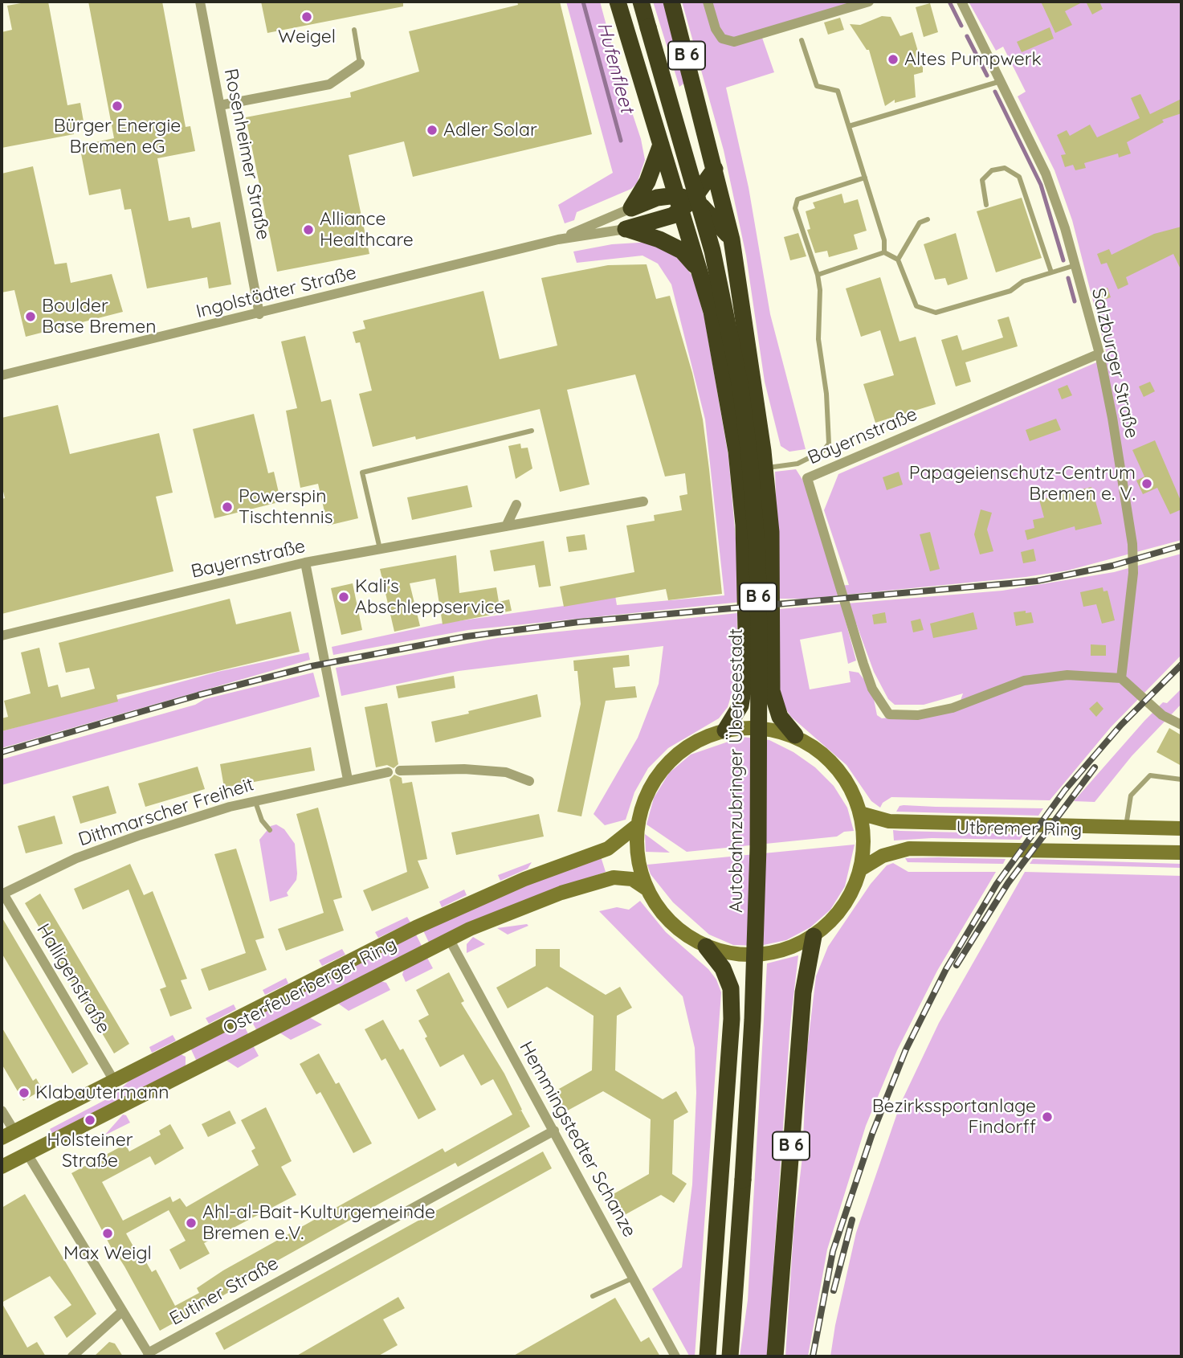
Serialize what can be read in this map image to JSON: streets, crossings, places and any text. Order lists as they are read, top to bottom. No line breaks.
{"streets":{"highway":["B 6","Autobahnzubringer Überseestadt"],"main road":["Utbremer Ring","Osterfeuerberger Ring"],"street":["Rosenheimer Straße","Ingolstädter Straße","Salzburger Straße","Bayernstraße","Dithmarscher Freiheit","Halligenstraße","Hemmingstedter Schanze","Eutiner Straße"]},"crossings":[["B 6","Ingolstädter Straße"],["Rosenheimer Straße","Ingolstädter Straße"],["Salzburger Straße","Bayernstraße"],["Dithmarscher Freiheit","Halligenstraße"],["Halligenstraße","Osterfeuerberger Ring"],["Osterfeuerberger Ring","Hemmingstedter Schanze"],["Hemmingstedter Schanze","Eutiner Straße"]],"water":["Hufenfleet"],"places":["Weigel","Altes Pumpwerk","Bürger Energie Bremen eG","Adler Solar","Alliance Healthcare","Boulder Base Bremen","Papageienschutz-Centrum Bremen e. V.","Powerspin Tischtennis","Kali's Abschleppservice","Klabautermann","Bezirkssportanlage Findorff","Holsteiner Straße","Ahl-al-Bait-Kulturgemeinde Bremen e.V.","Max Weigl"]}
